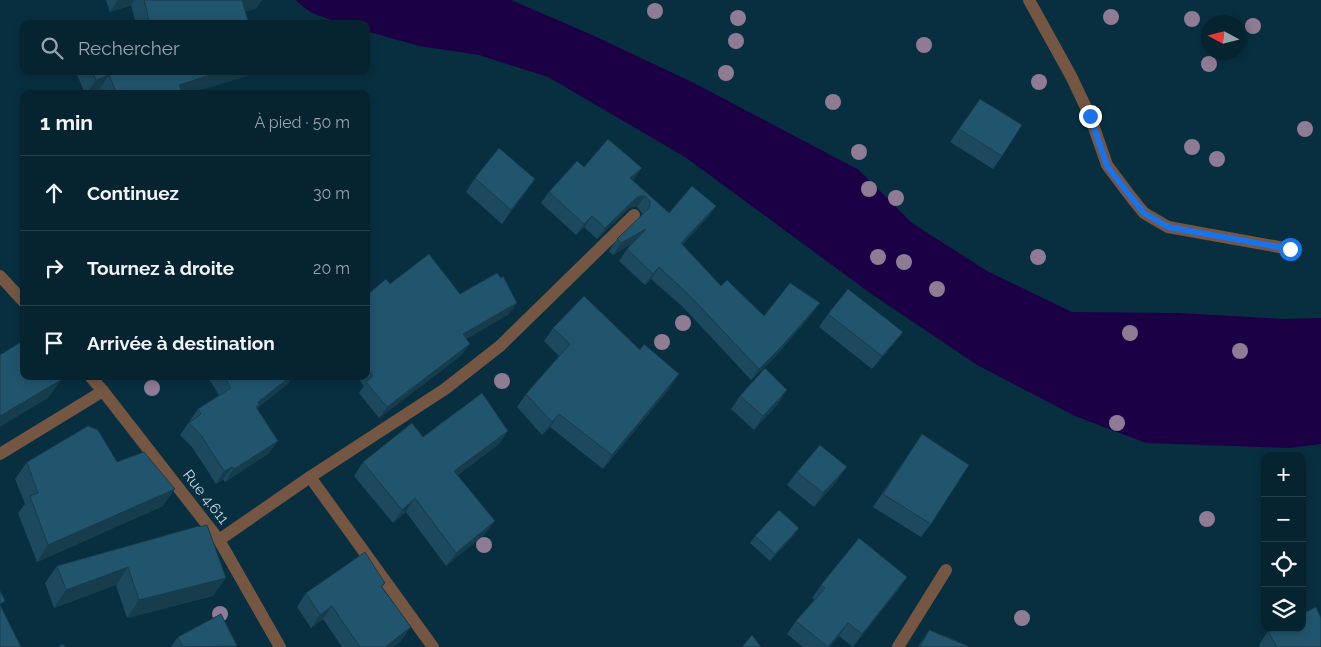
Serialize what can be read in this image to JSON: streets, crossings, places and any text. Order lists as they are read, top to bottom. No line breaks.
{"streets":{"street":["Rue 4.611"]},"north":"left","page":{"search":"Rechercher","heading":["1 min","À pied · 50 m"],"list":[["Continuez","30 m"],["Tournez à droite","20 m"],"Arrivée à destination"],"map_buttons":["+","−"]}}
